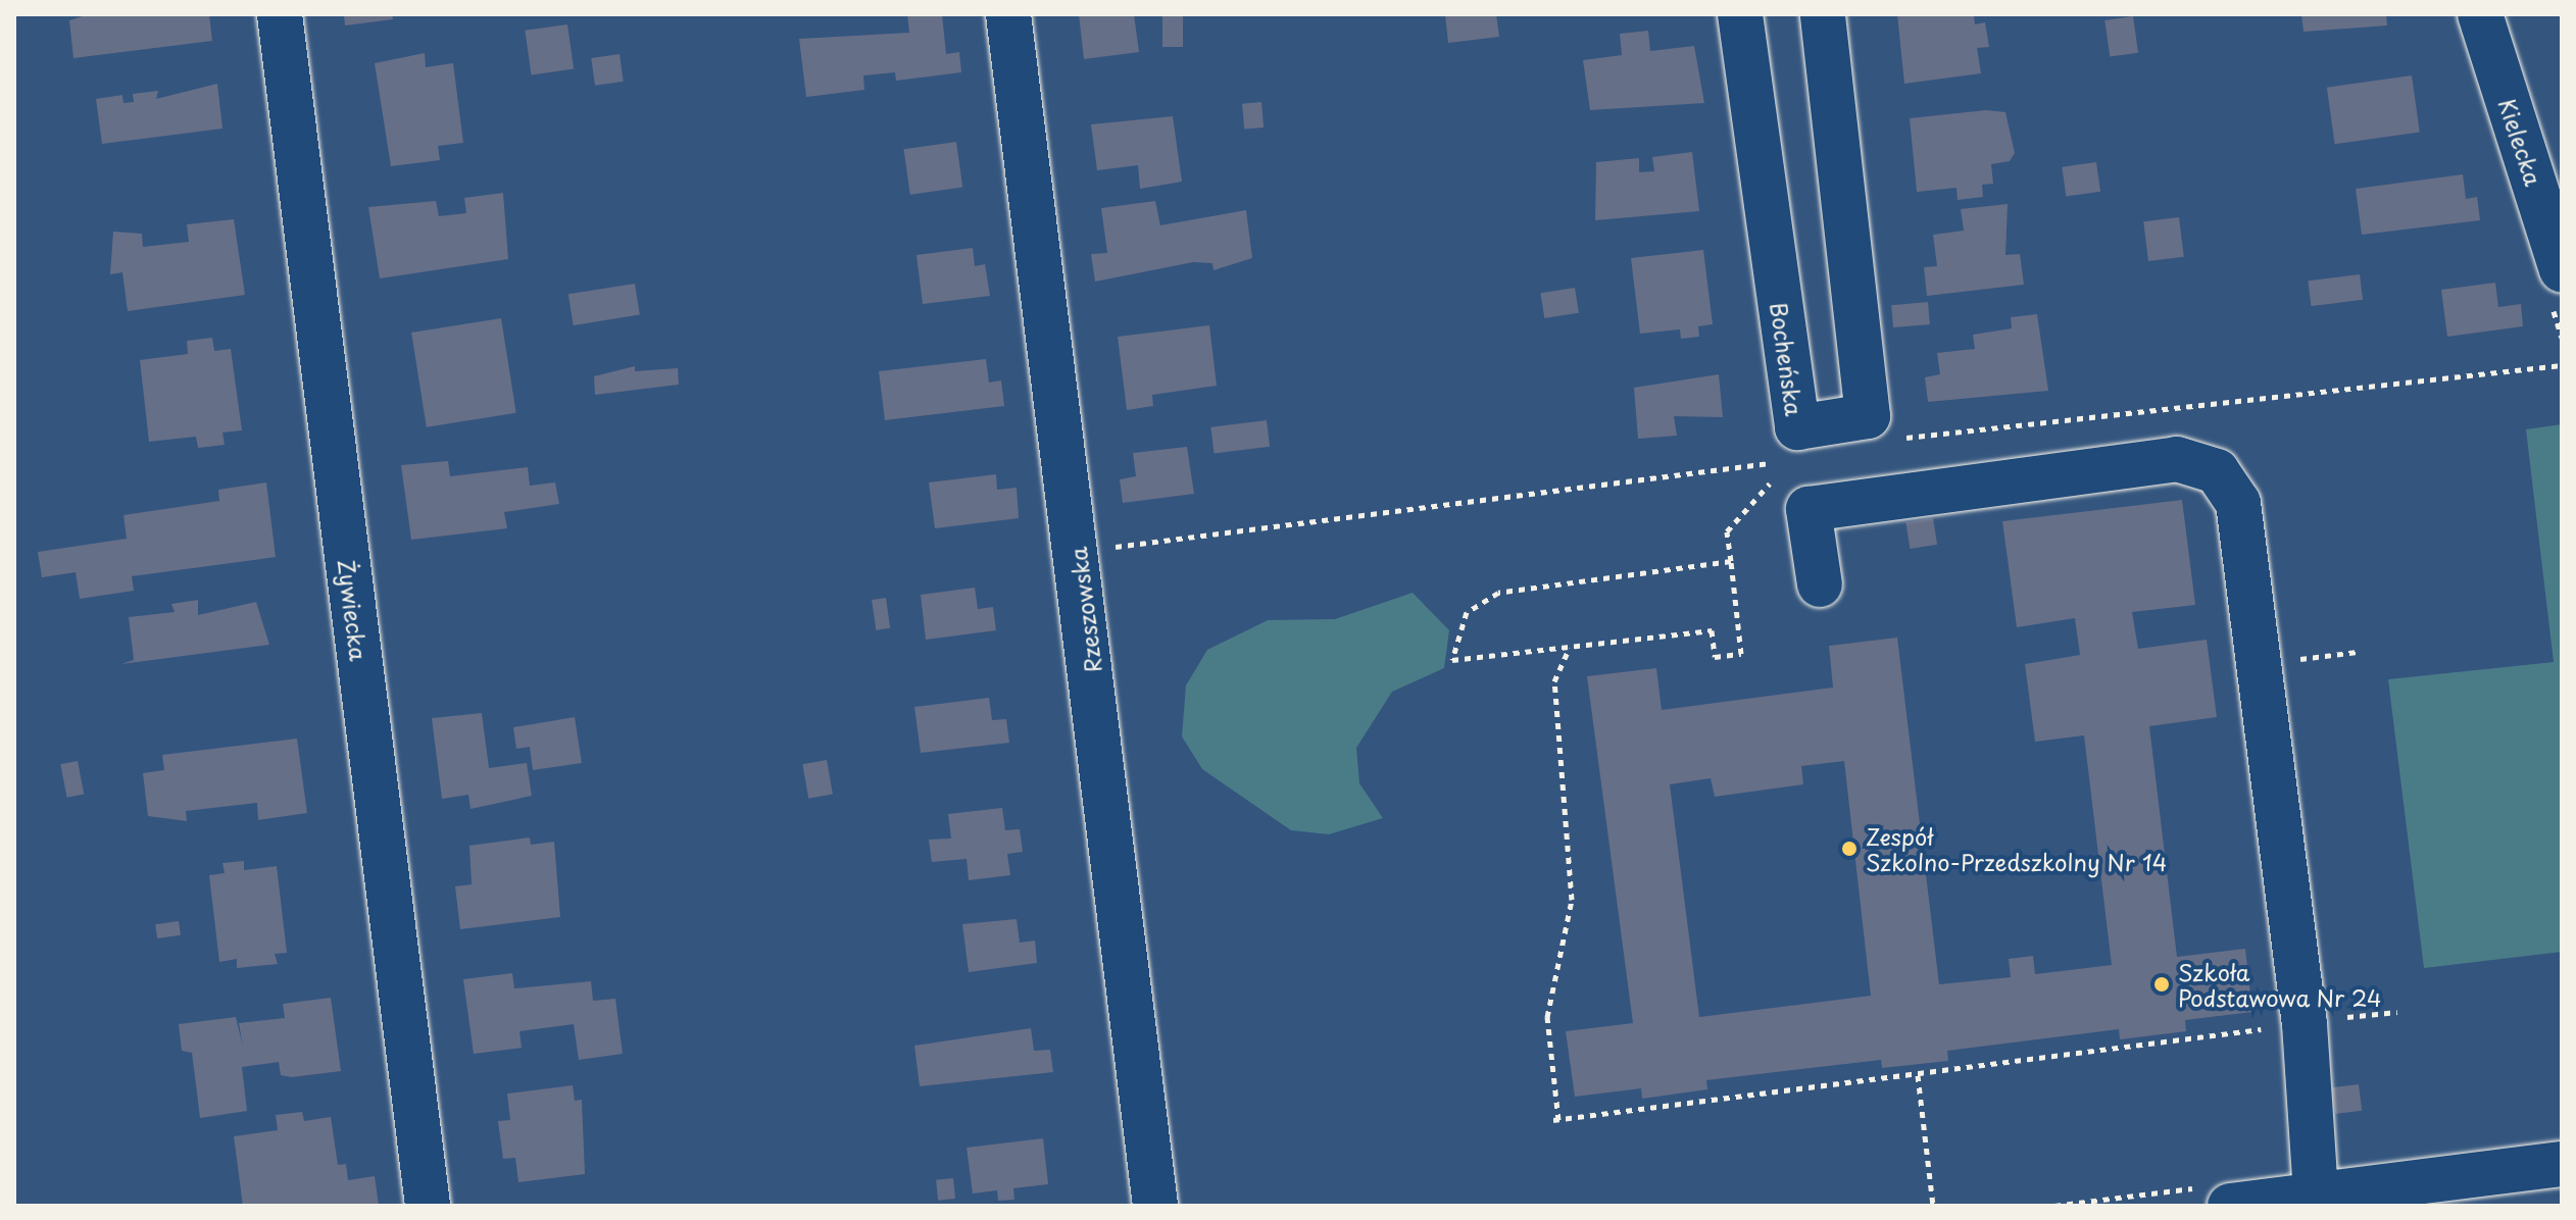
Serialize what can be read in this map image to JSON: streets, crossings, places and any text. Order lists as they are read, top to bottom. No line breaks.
{"streets":{"street":["Kielecka","Bocheńska","Żywiecka","Rzeszowska"]},"places":["Zespół Szkolno-Przedszkolny Nr 14","Szkoła Podstawowa Nr 24"]}
